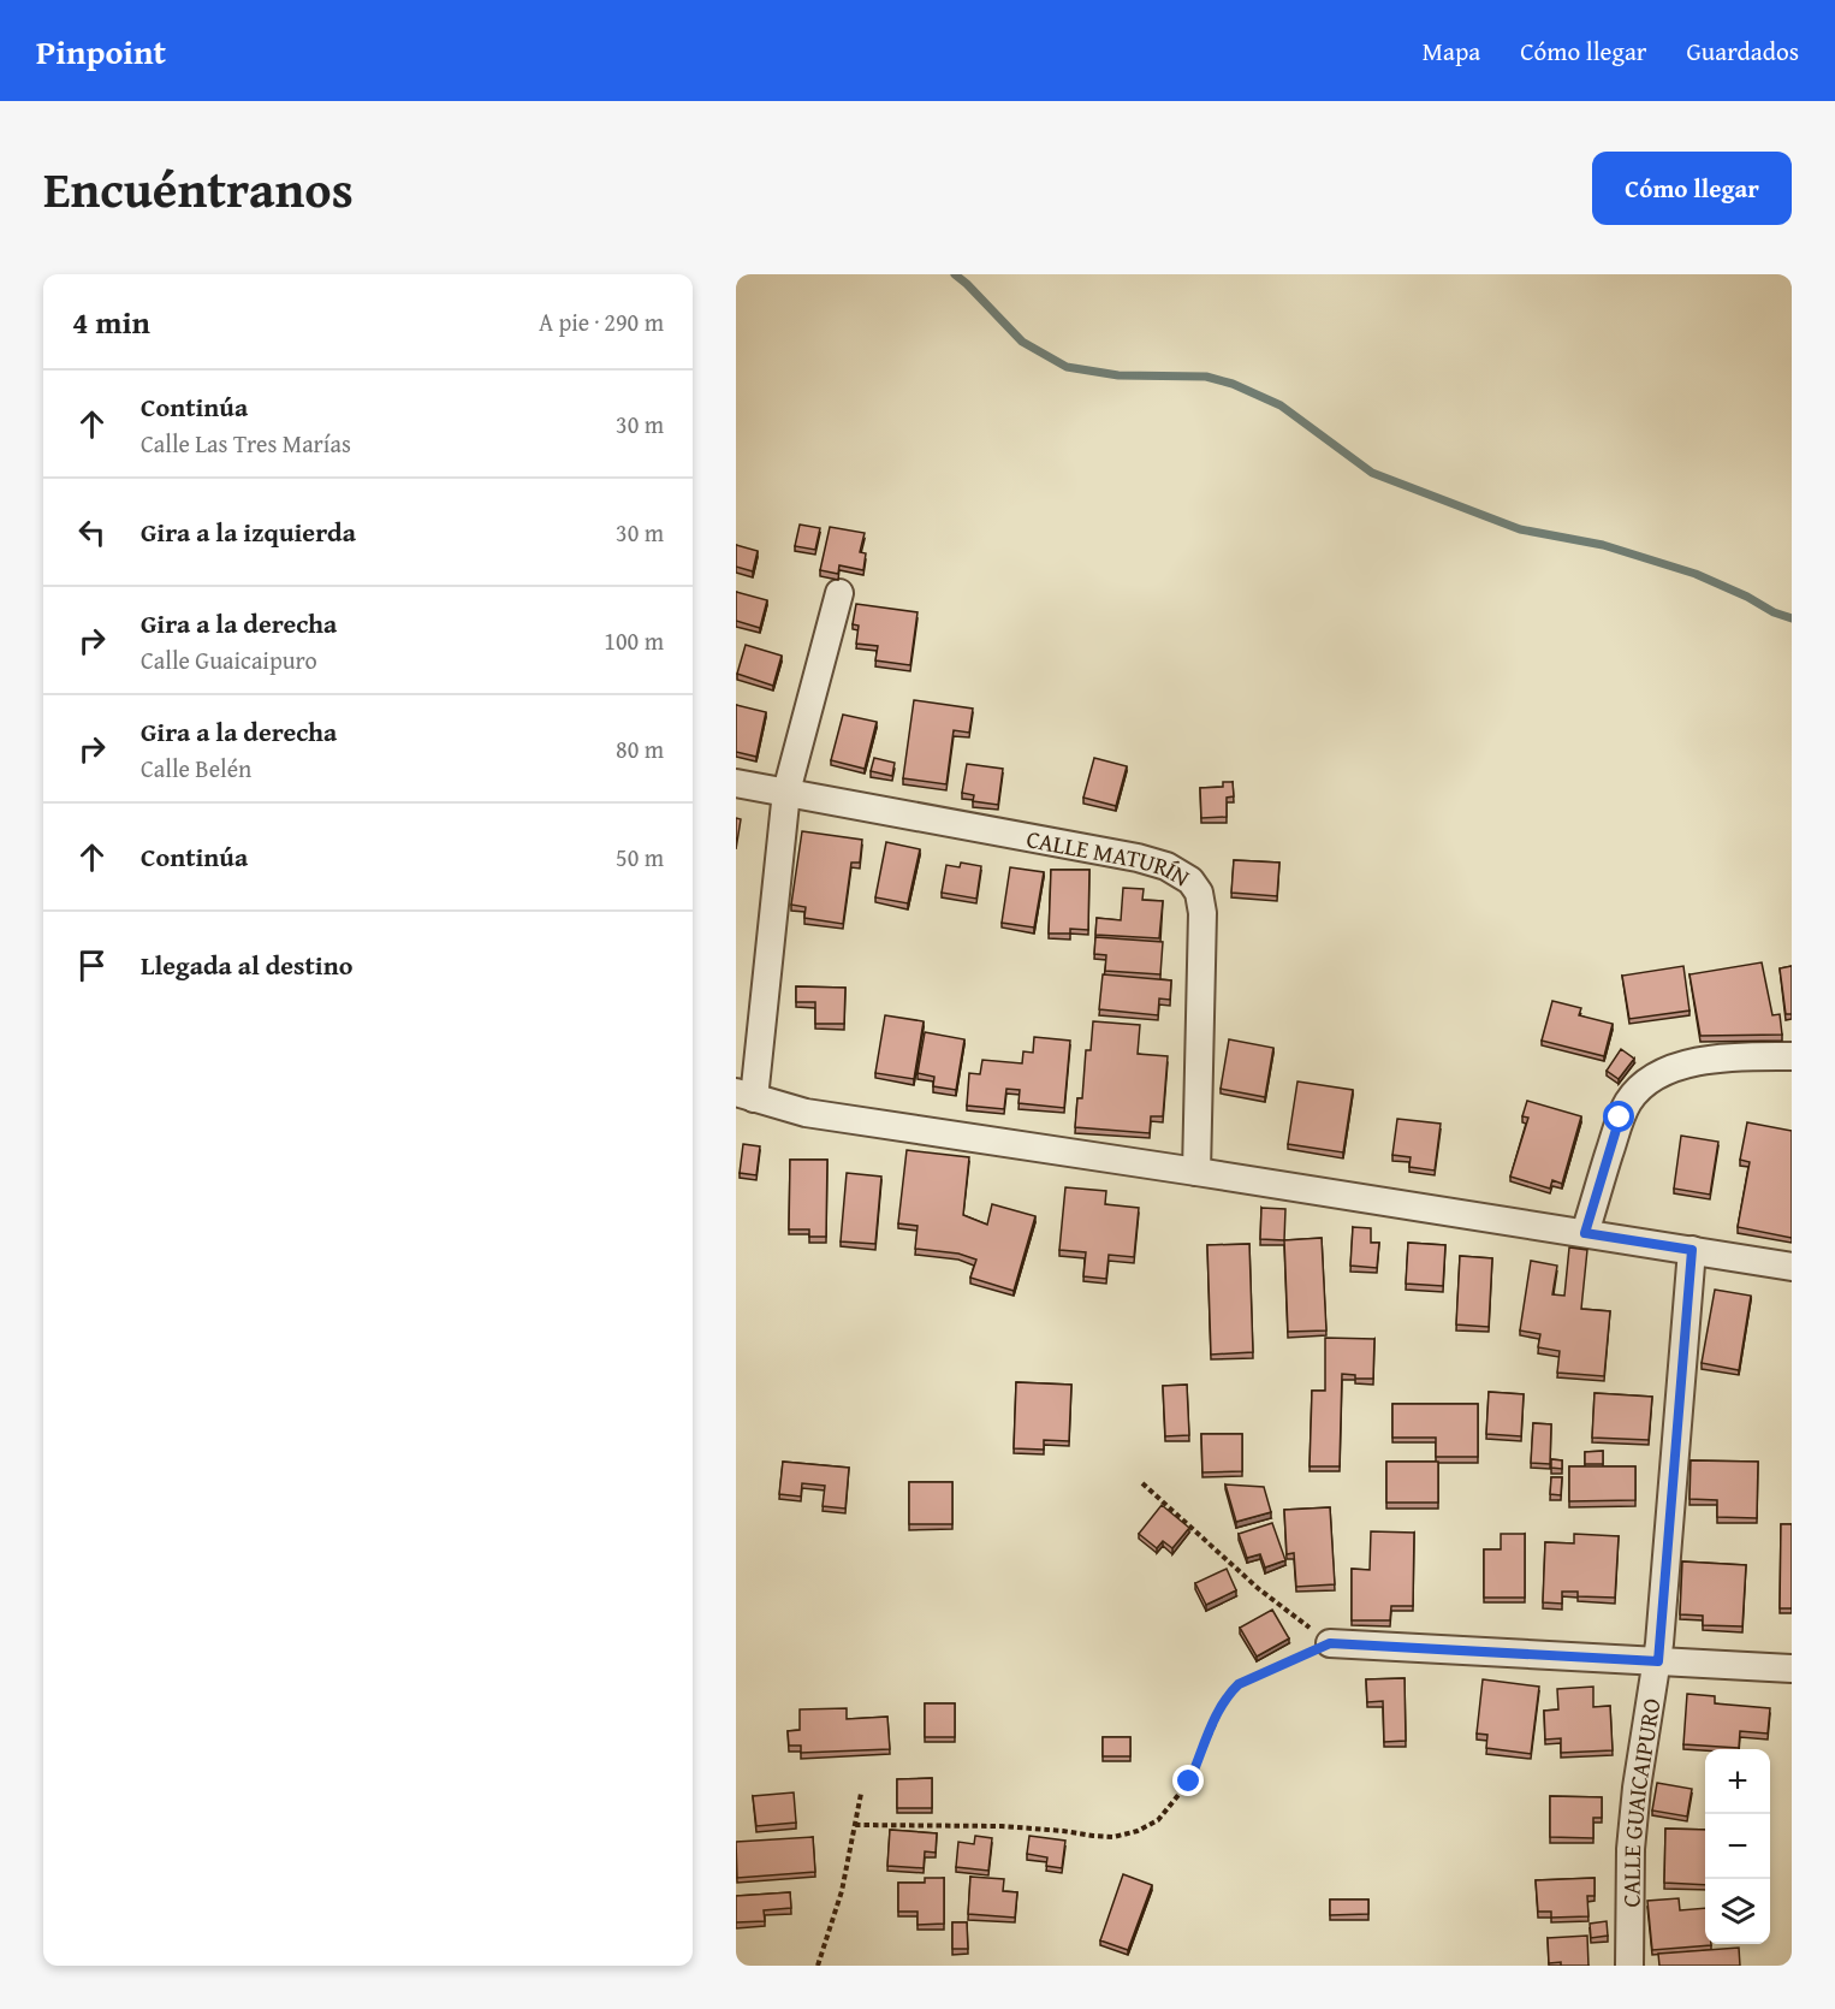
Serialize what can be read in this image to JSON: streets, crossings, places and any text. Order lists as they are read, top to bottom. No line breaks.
{"streets":{"street":["CALLE MATURÍN","CALLE GUAICAIPURO"]},"page":{"header":"Pinpoint","nav":["Mapa","Cómo llegar","Guardados"],"title":"Encuéntranos","buttons":"Cómo llegar","heading":["4 min","A pie · 290 m"],"list":[["Continúa","Calle Las Tres Marías","30 m"],["Gira a la izquierda","30 m"],["Gira a la derecha","Calle Guaicaipuro","100 m"],["Gira a la derecha","Calle Belén","80 m"],["Continúa","50 m"],"Llegada al destino"],"map_buttons":["+","−"]}}
